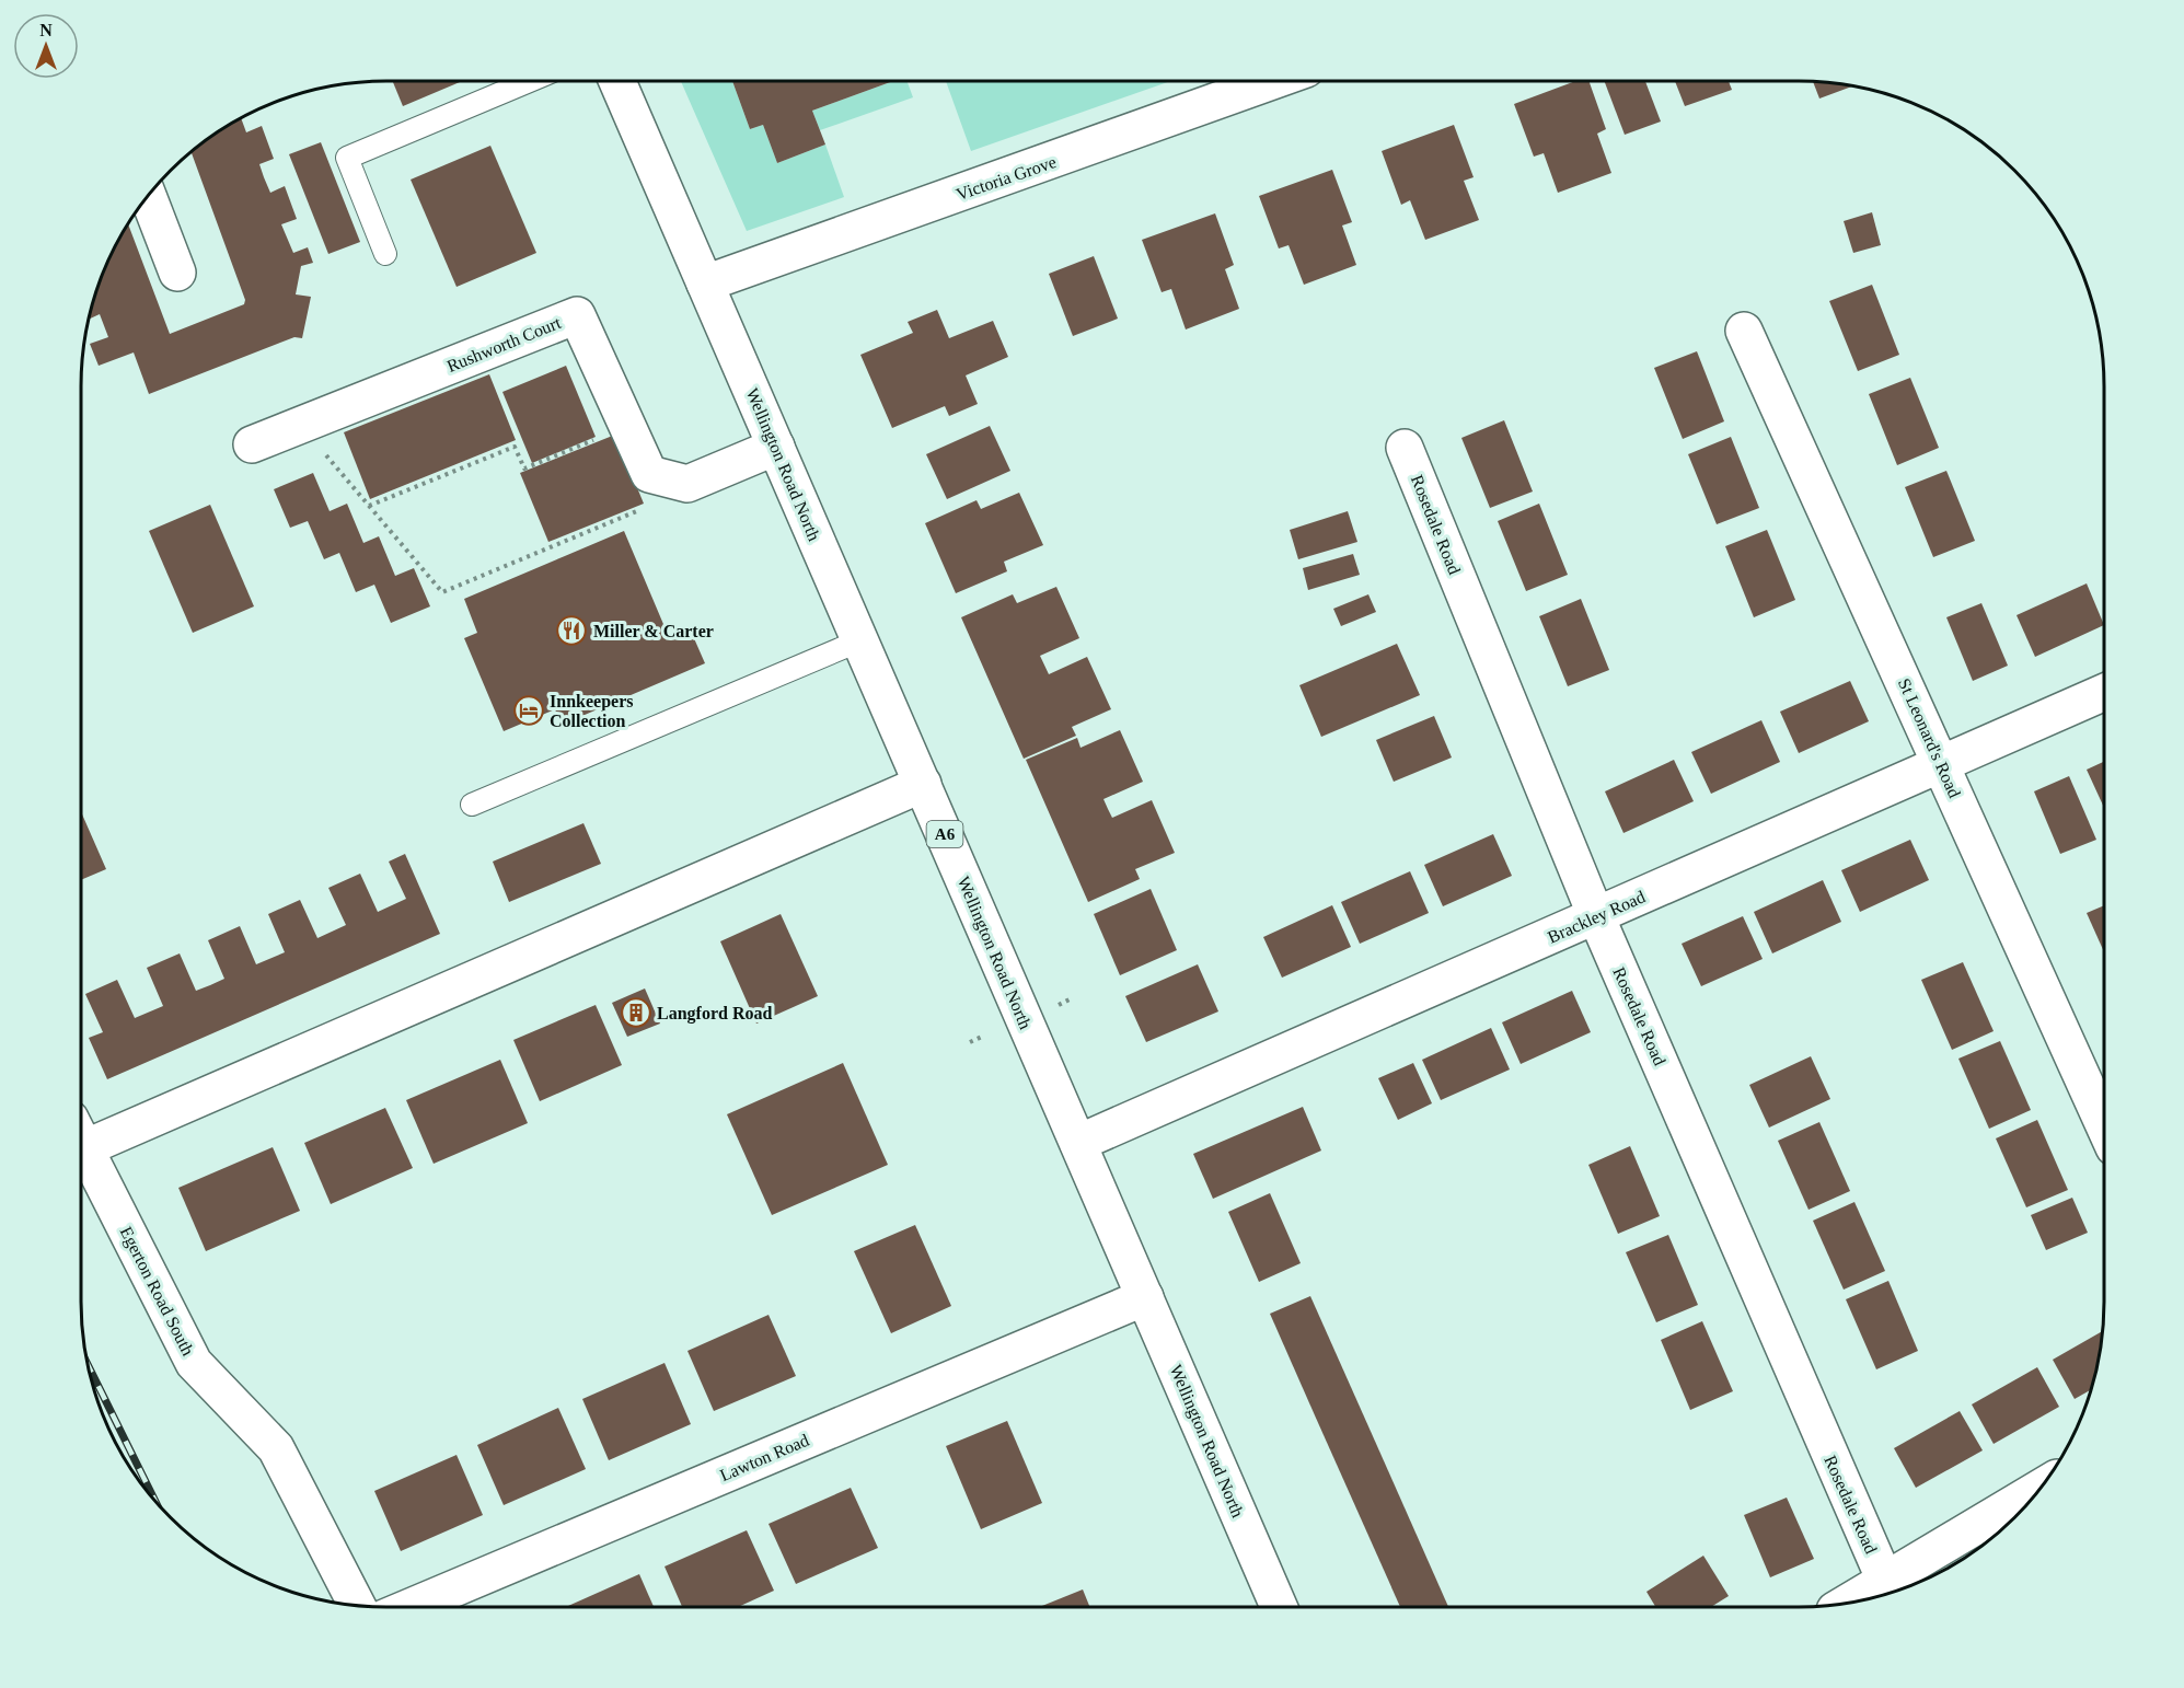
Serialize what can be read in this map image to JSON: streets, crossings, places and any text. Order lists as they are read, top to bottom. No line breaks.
{"streets":{"main road":["Victoria Grove","Rushworth Court","Wellington Road North","Rosedale Road","St Leonard's Road","A6","Brackley Road","Egerton Road South","Lawton Road"]},"crossings":[["Victoria Grove","Wellington Road North"],["Wellington Road North","Brackley Road"],["Wellington Road North","Lawton Road"],["Rosedale Road","Brackley Road"],["St Leonard's Road","Brackley Road"]],"places":{"restaurant":["Miller & Carter"],"hotel":["Innkeepers Collection"],"building":["Langford Road"]},"north":"top"}
